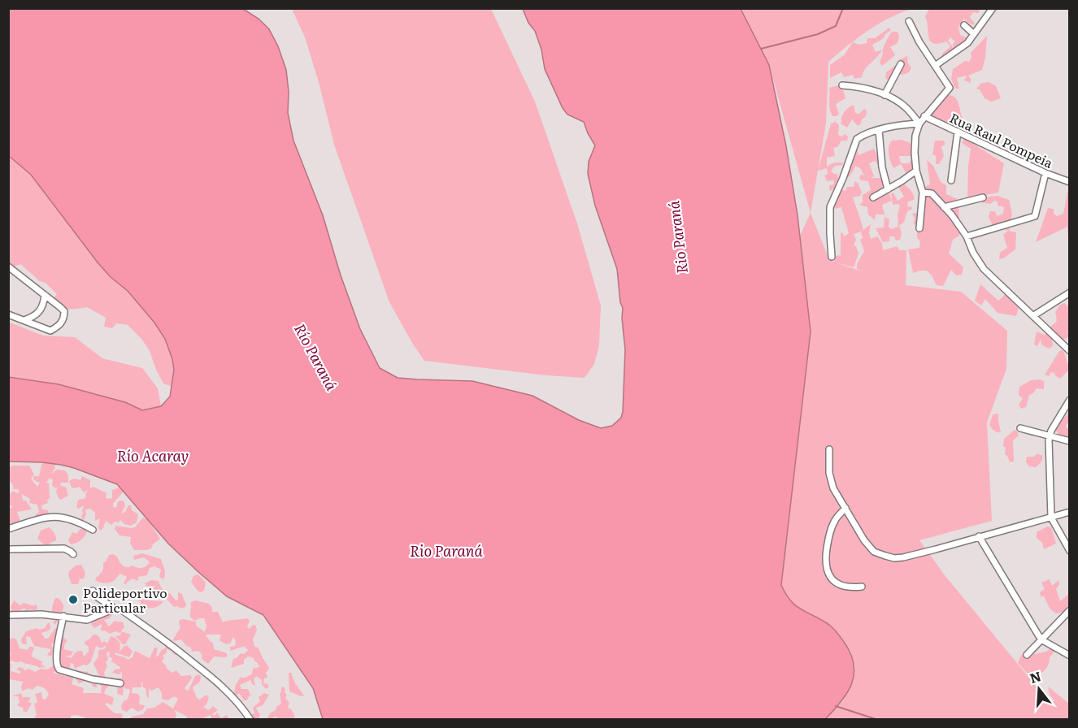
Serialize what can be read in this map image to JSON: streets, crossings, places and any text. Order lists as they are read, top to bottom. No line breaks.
{"streets":{"street":["Rua Raul Pompeia"]},"water":["Rio Paraná","Río Paraná","Río Acaray"],"places":["Polideportivo Particular"],"north":"top"}
